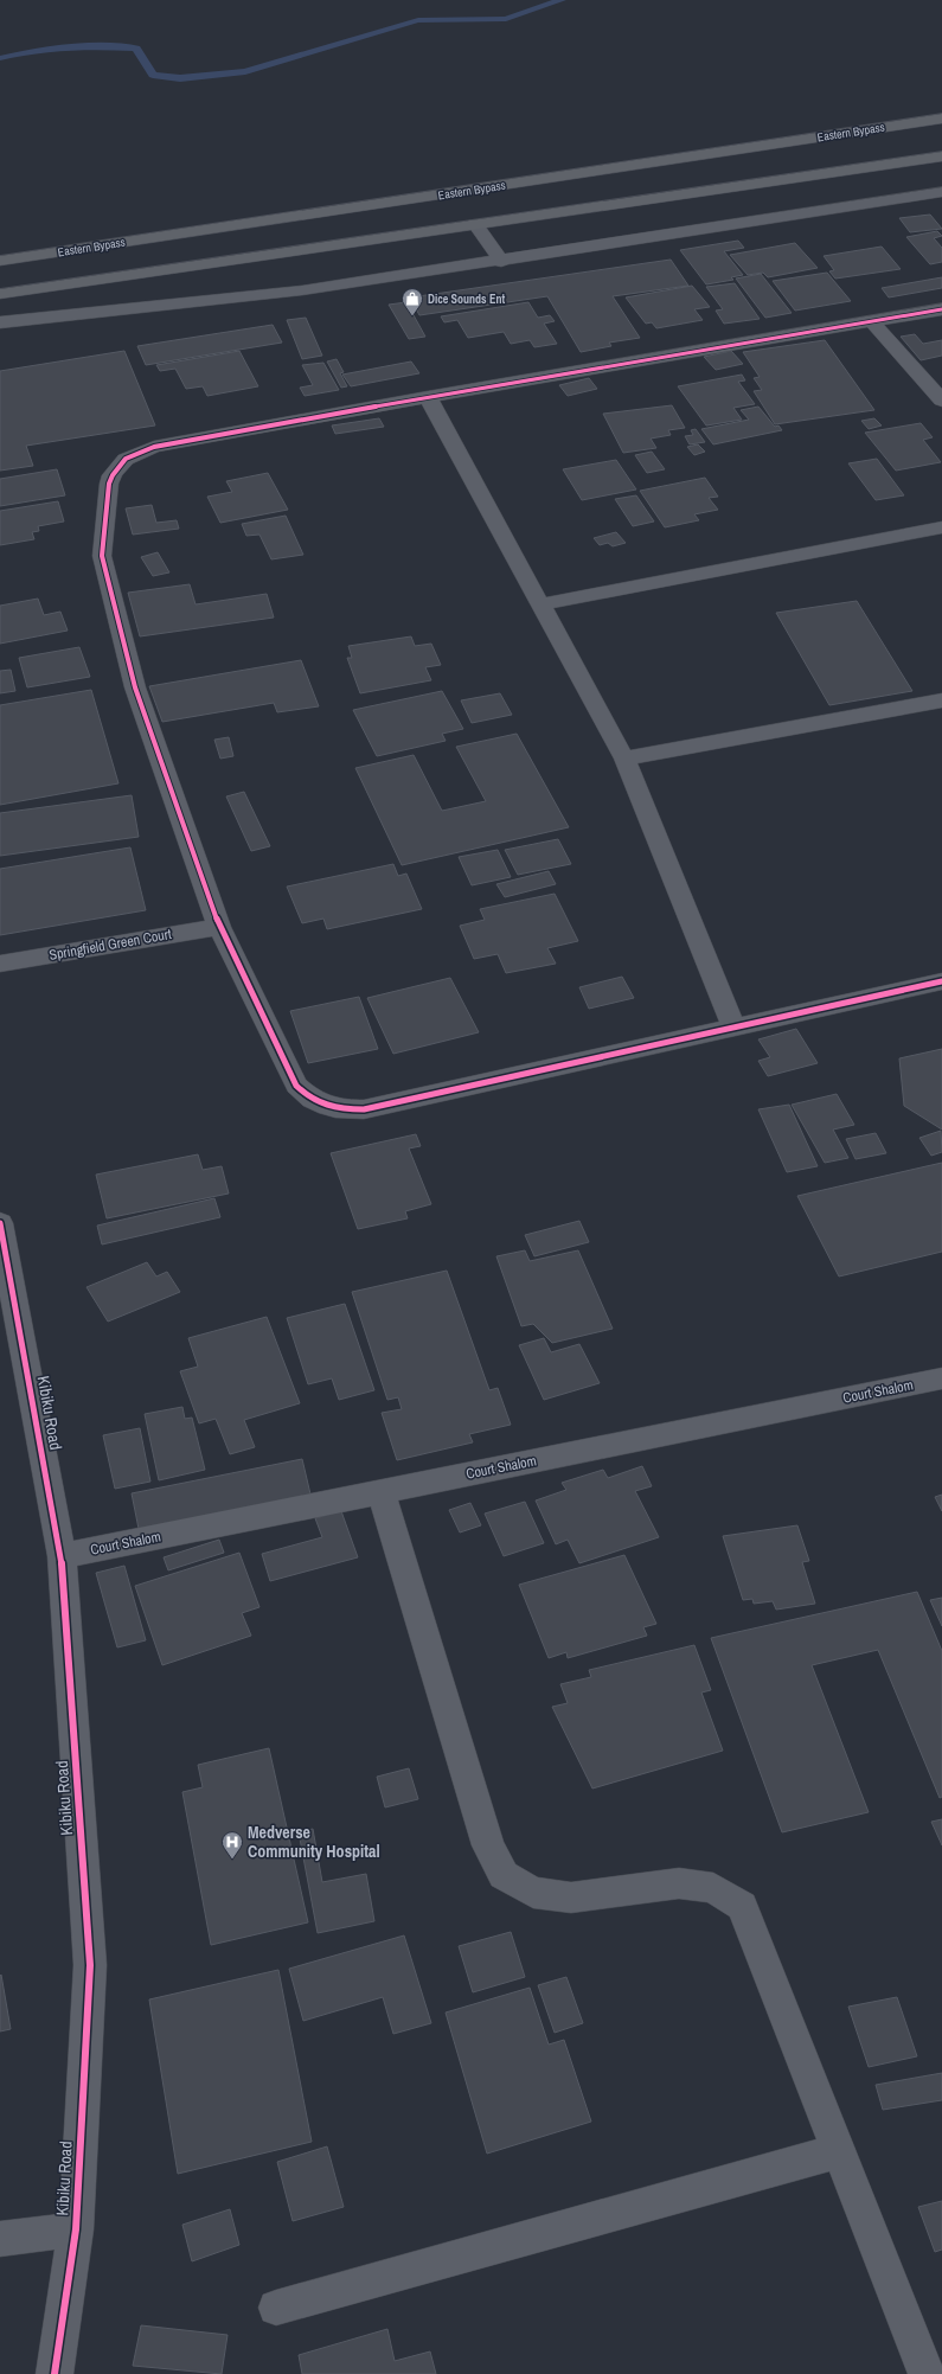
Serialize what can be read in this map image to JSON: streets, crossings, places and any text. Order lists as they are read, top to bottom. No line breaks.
{"streets":{"main road":["Eastern Bypass"],"street":["Springfield Green Court","Court Shalom","Kibiku Road"]},"crossings":[["Court Shalom","Kibiku Road"]],"places":{"shop":["Dice Sounds Ent"],"hospital":["Medverse Community Hospital"]}}
